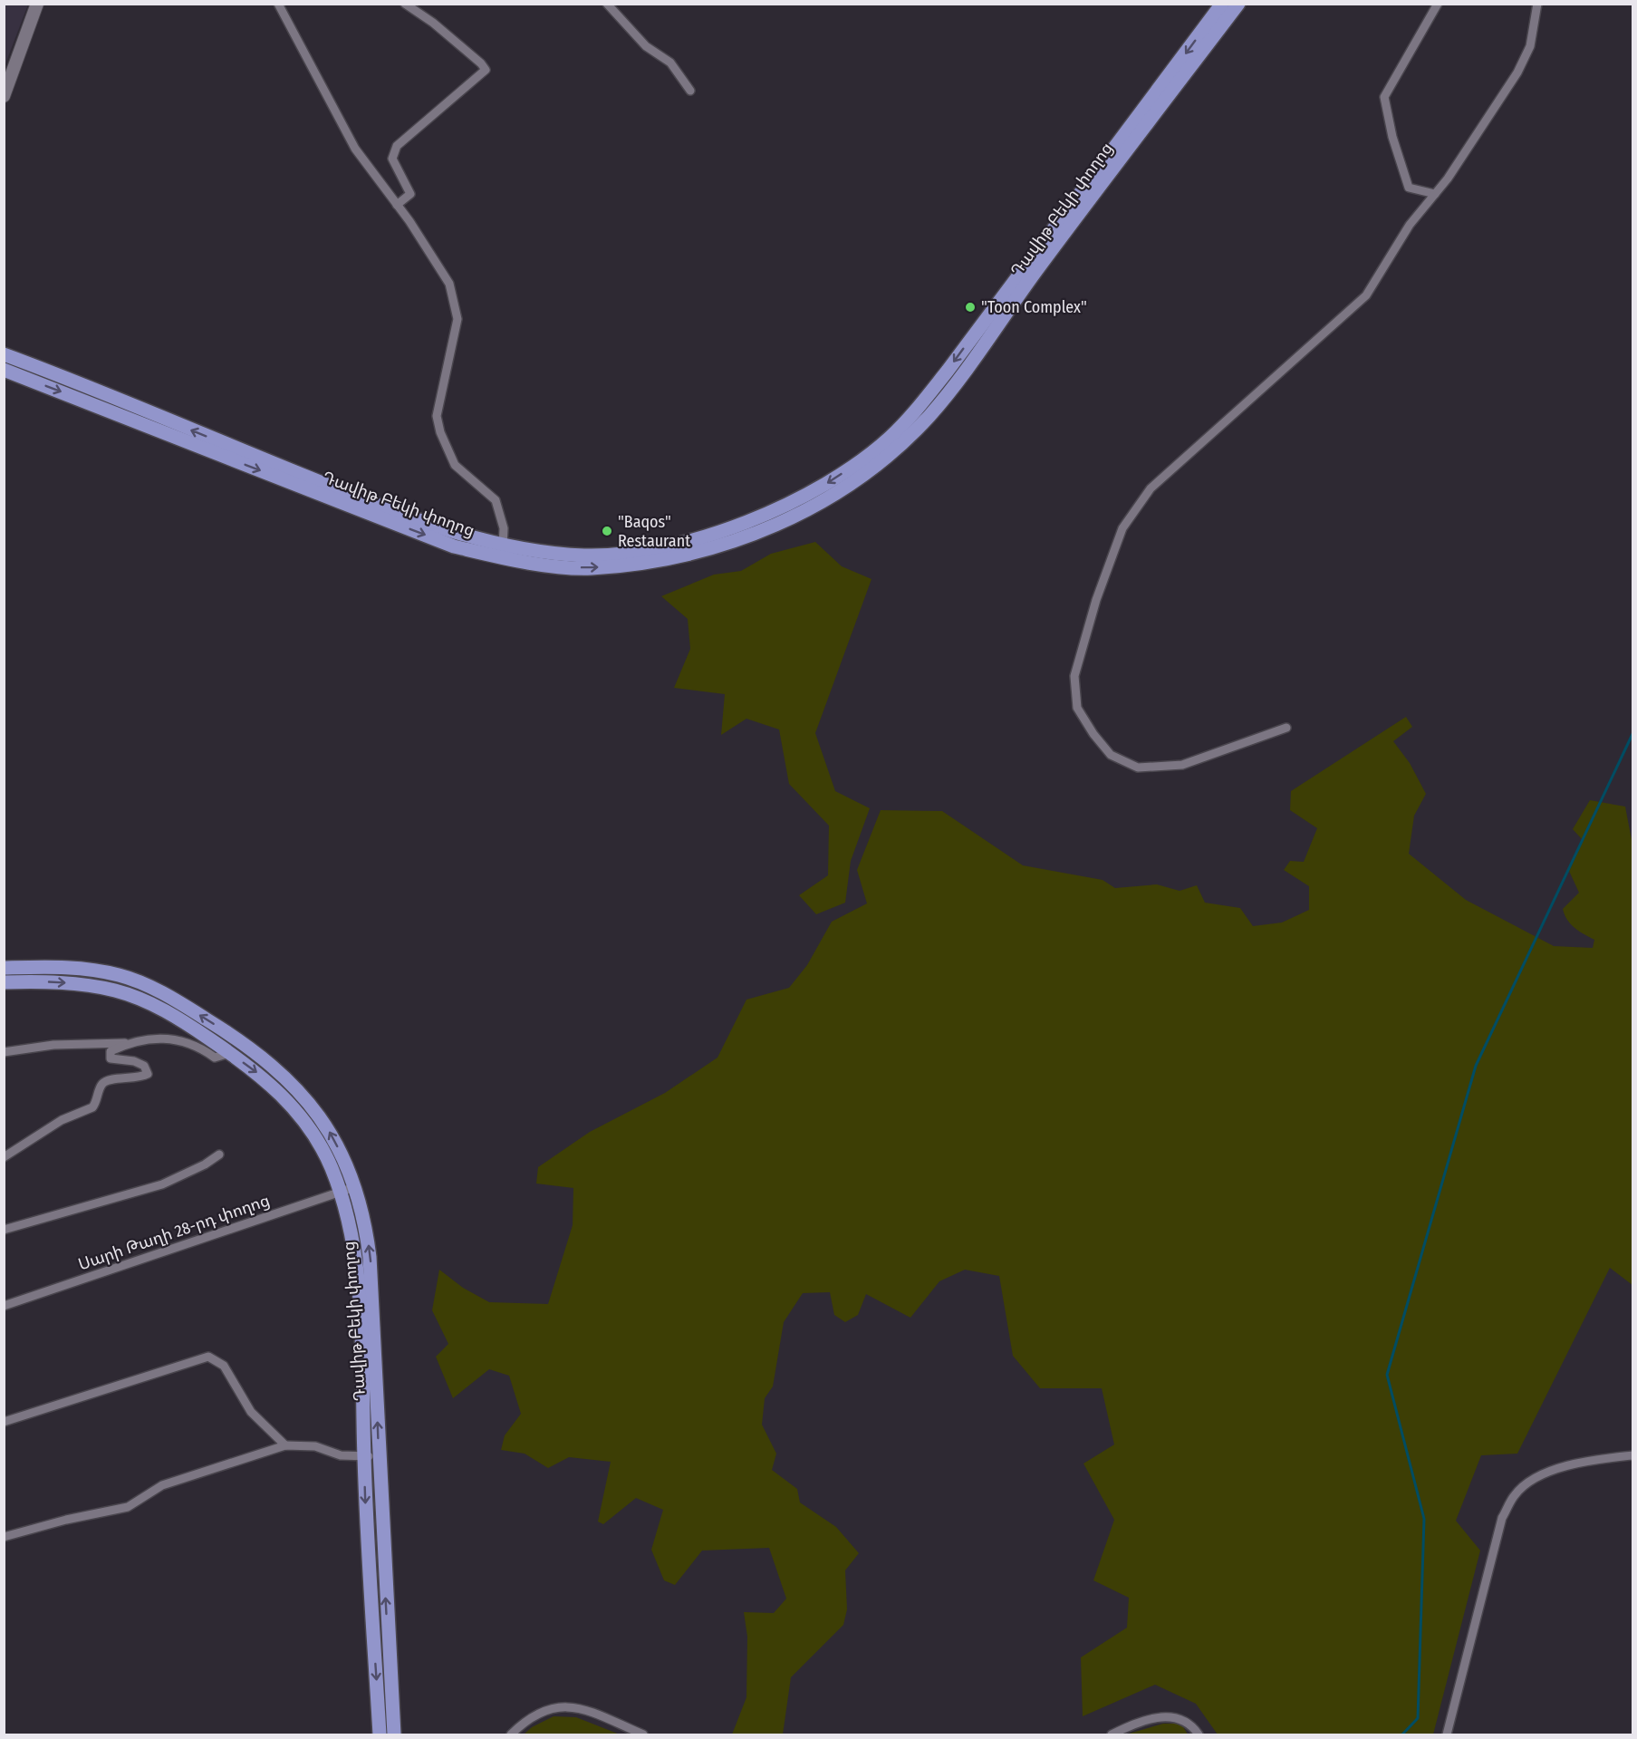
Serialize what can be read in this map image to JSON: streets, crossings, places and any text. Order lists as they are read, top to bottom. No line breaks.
{"streets":{"main road":["Դավիթ Բեկի փողոց"],"street":["Սարի Թաղի 28-րդ փողոց"]},"crossings":[["Դավիթ Բեկի փողոց","Սարի Թաղի 28-րդ փողոց"]],"places":["\"Toon Complex\"","\"Baqos\" Restaurant"]}
